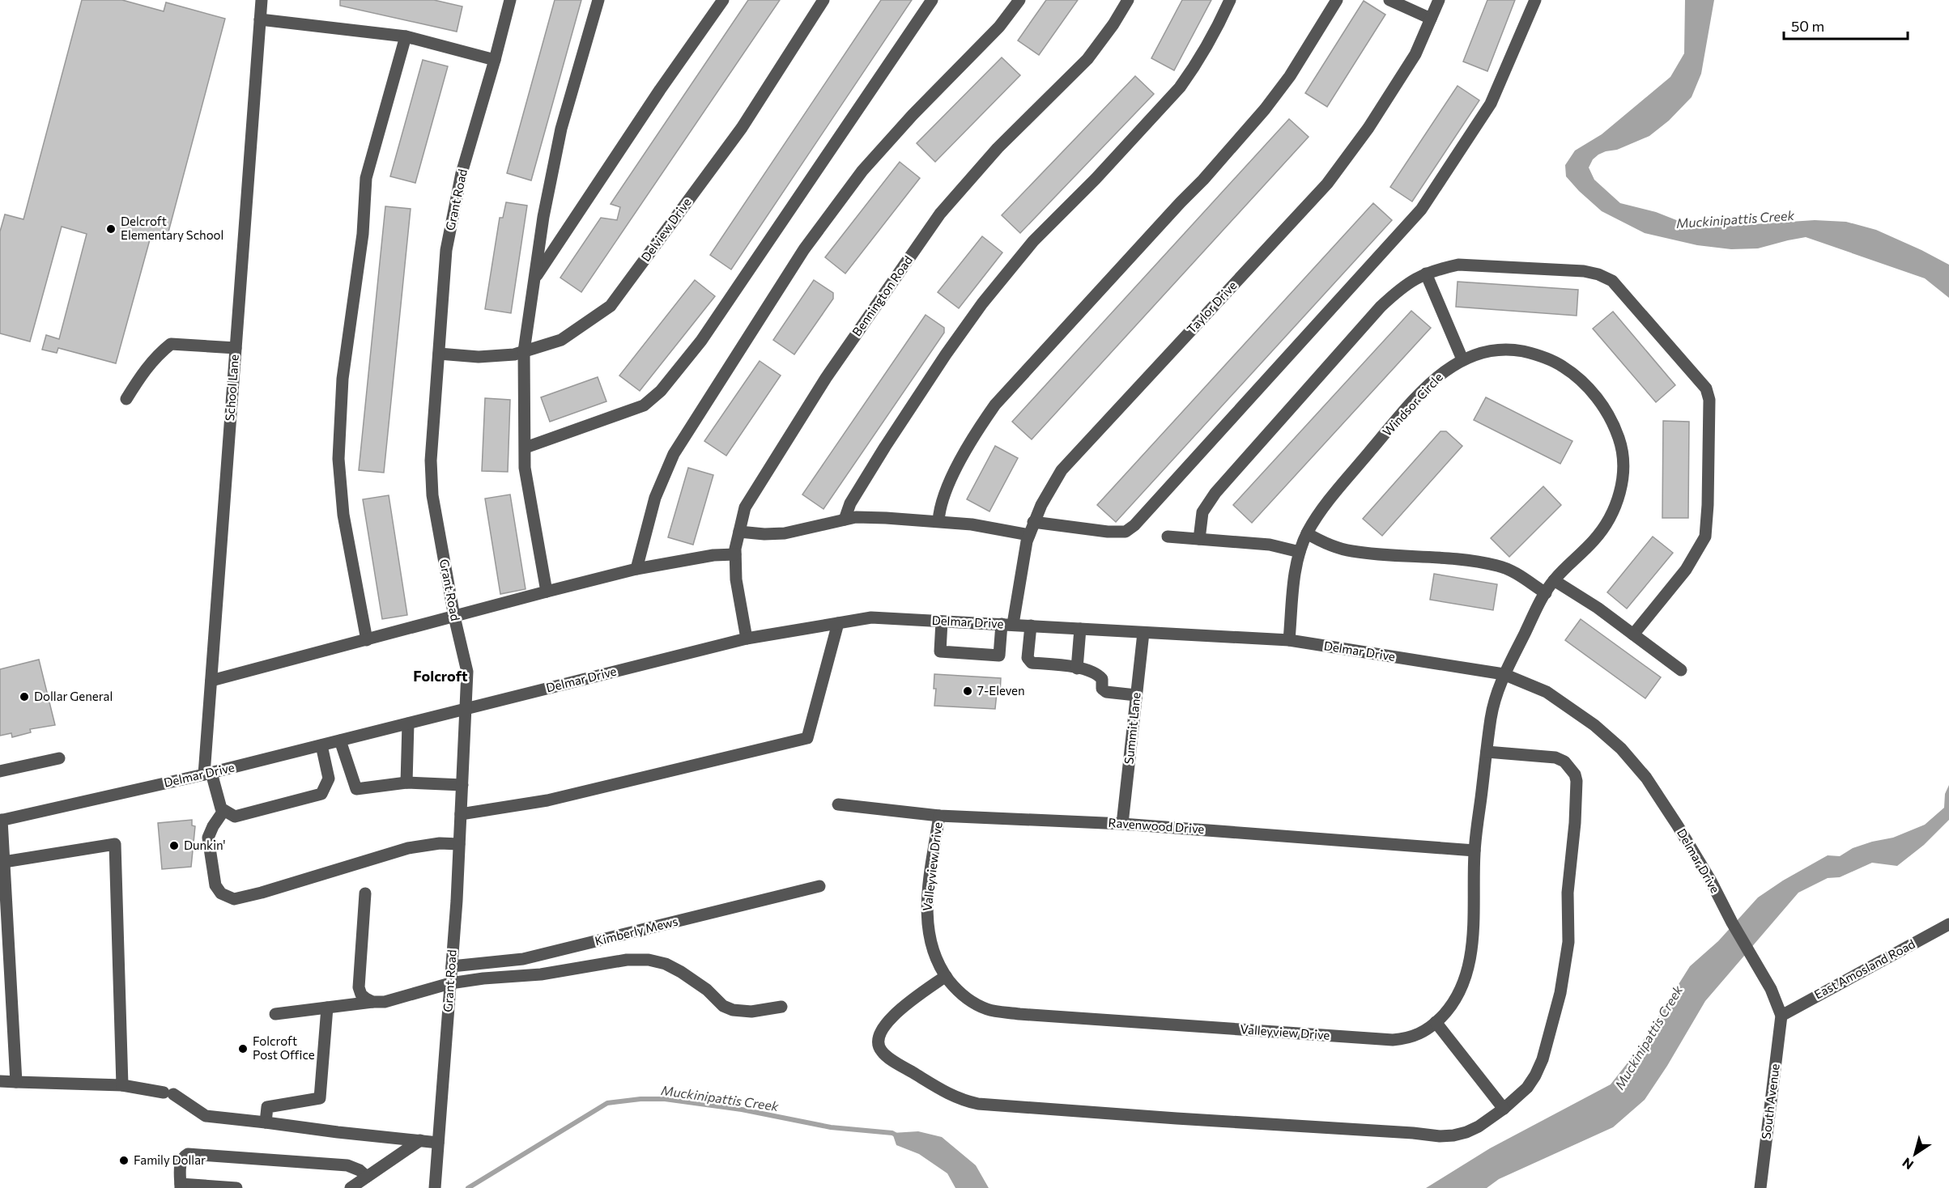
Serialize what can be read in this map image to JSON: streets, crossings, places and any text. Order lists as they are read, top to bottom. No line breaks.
{"streets":{"street":["Grant Road","Delview Drive","Bennington Road","Taylor Drive","School Lane","Windsor Circle","Delmar Drive","Summit Lane","Ravenwood Drive","Valleyview Drive","Kimberly Mews","East Amosland Road","South Avenue"]},"crossings":[["Grant Road","Delview Drive"],["Grant Road","Delmar Drive"],["Grant Road","Kimberly Mews"],["Bennington Road","Delmar Drive"],["Taylor Drive","Delmar Drive"],["School Lane","Delmar Drive"],["Windsor Circle","Delmar Drive"],["Windsor Circle","Valleyview Drive"],["Delmar Drive","Summit Lane"],["Delmar Drive","Valleyview Drive"],["Delmar Drive","East Amosland Road"],["Delmar Drive","South Avenue"],["Summit Lane","Ravenwood Drive"],["Ravenwood Drive","Valleyview Drive"],["East Amosland Road","South Avenue"]],"districts":["Folcroft"],"water":["Muckinipattis Creek"],"places":["Delcroft Elementary School","7-Eleven","Dollar General","Dunkin'","Folcroft Post Office","Family Dollar"],"scale_bar":"50 m","north":"bottom left"}
